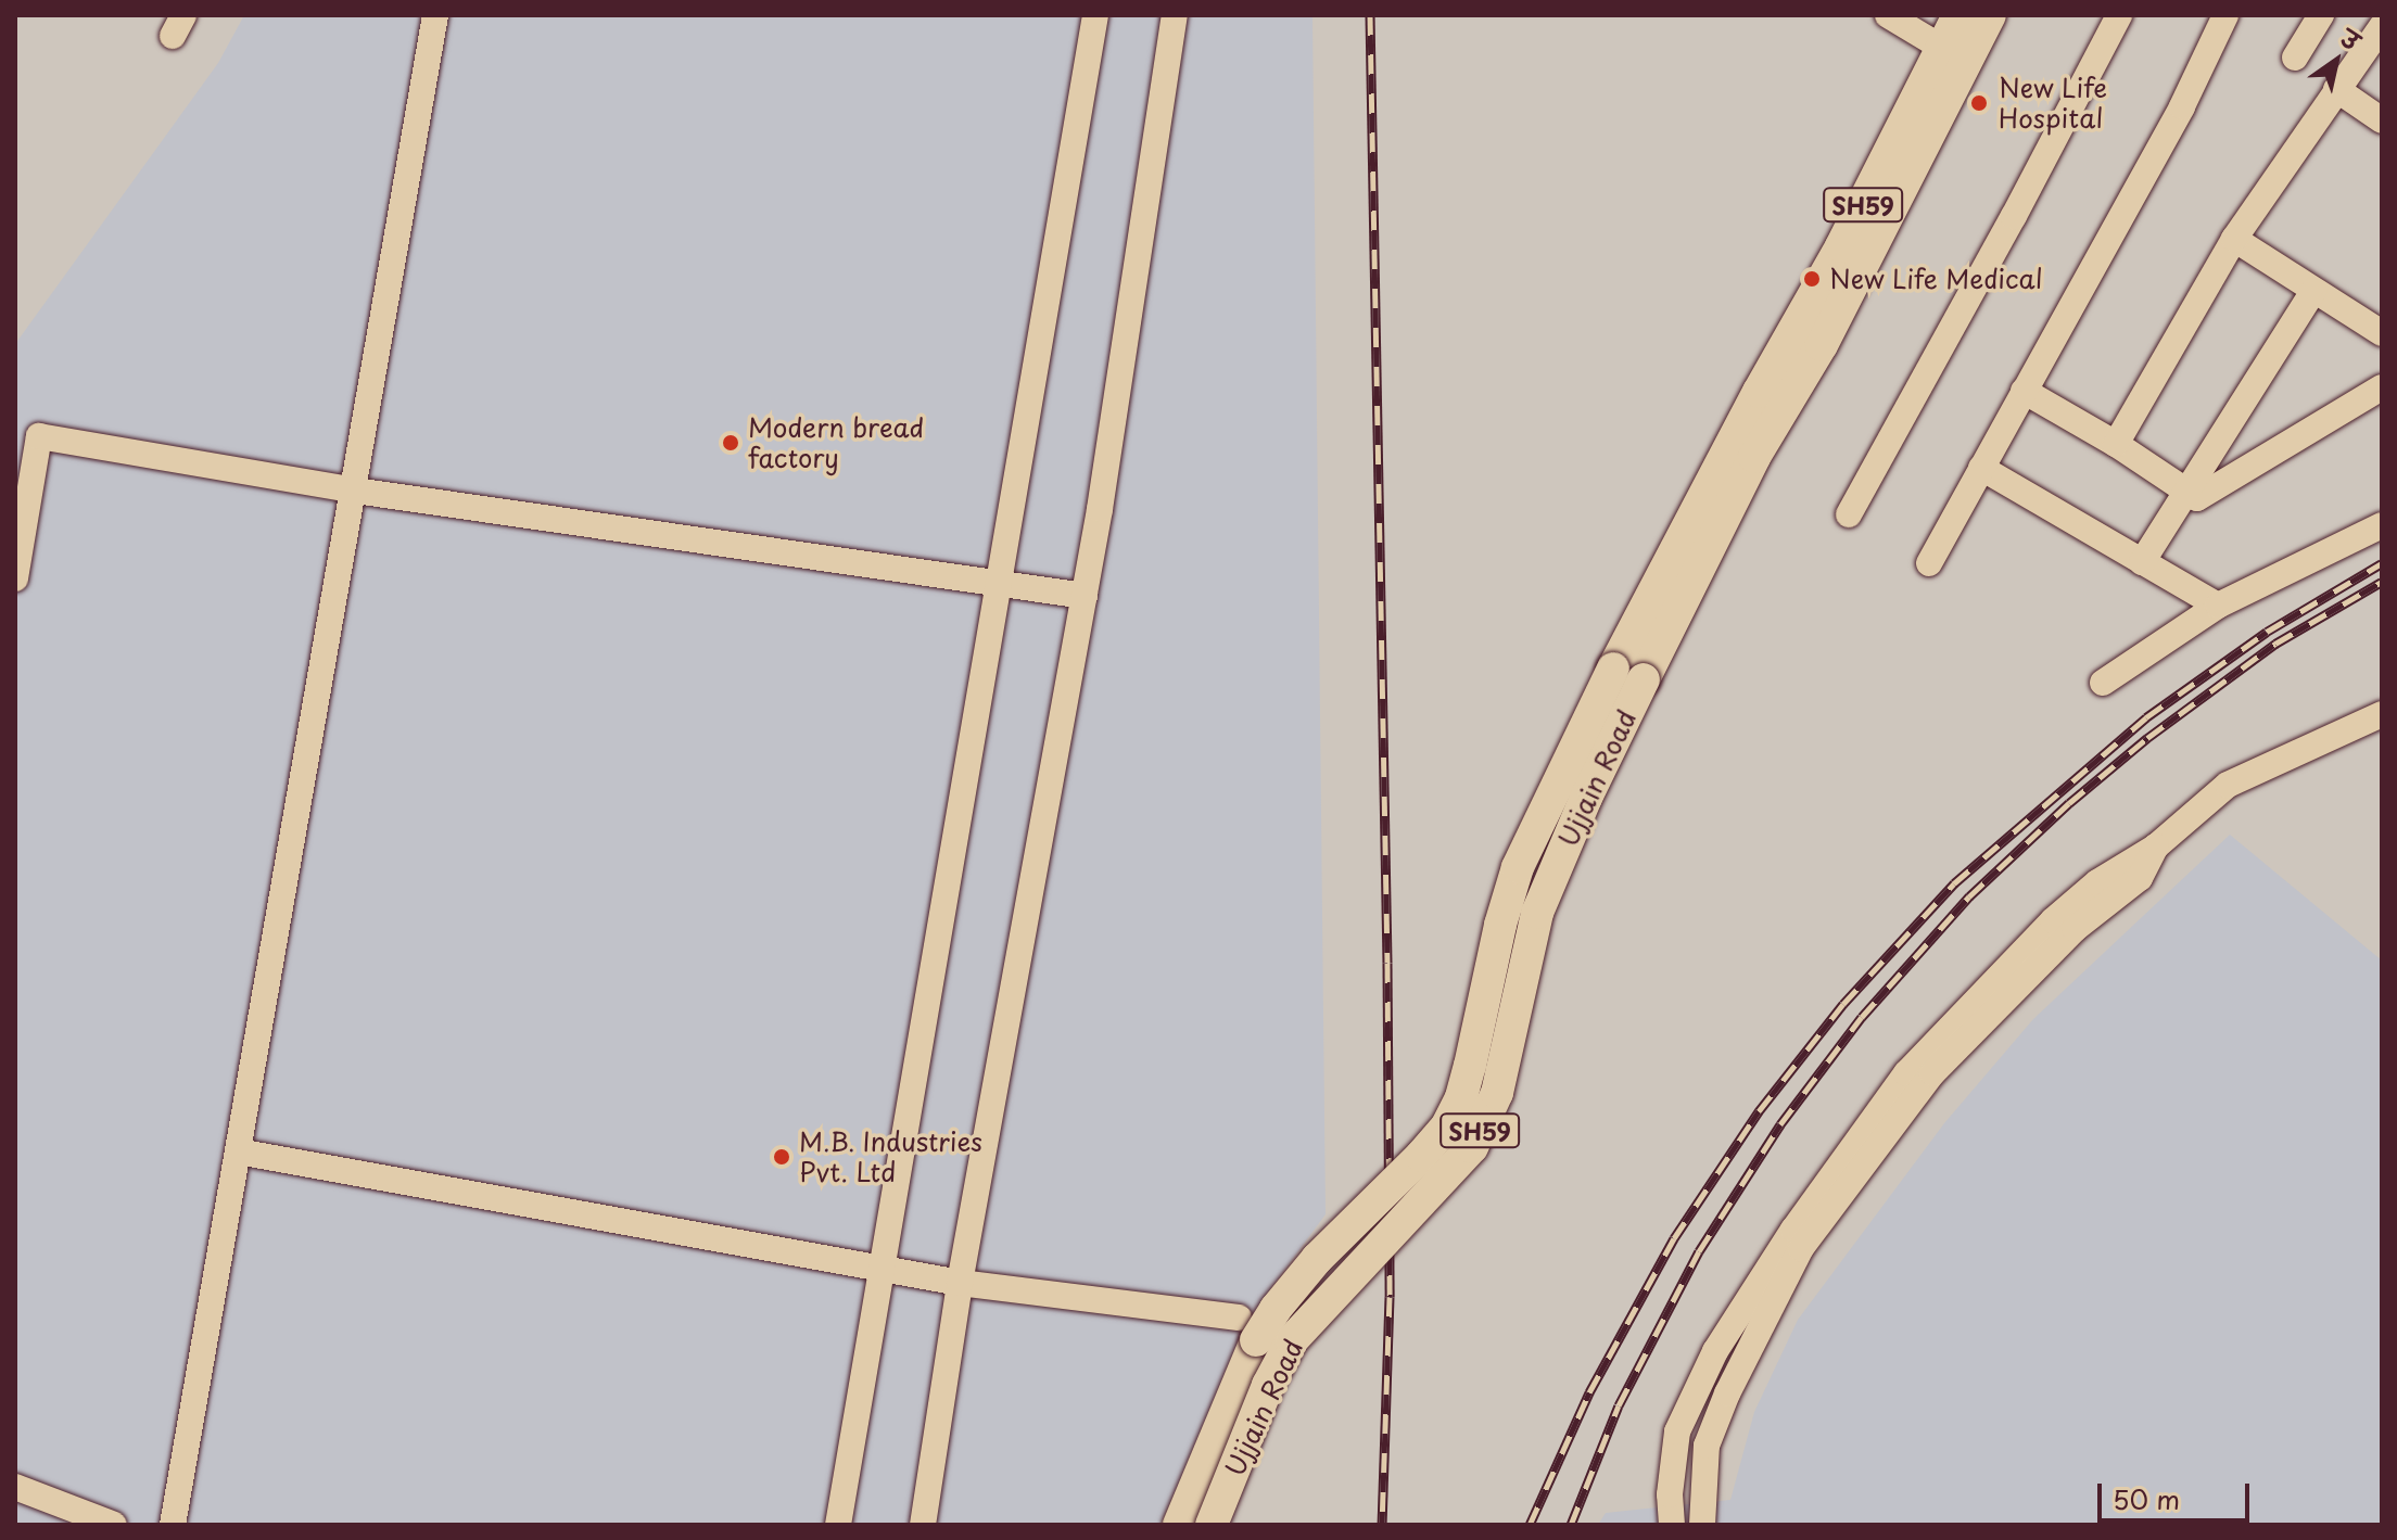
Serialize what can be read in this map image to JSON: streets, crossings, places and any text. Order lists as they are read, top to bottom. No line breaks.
{"streets":{"main road":["SH59","Ujjain Road"]},"places":["New Life Hospital","New Life Medical","Modern bread factory","M.B. Industries Pvt. Ltd"],"scale_bar":"50 m","north":"top right"}
